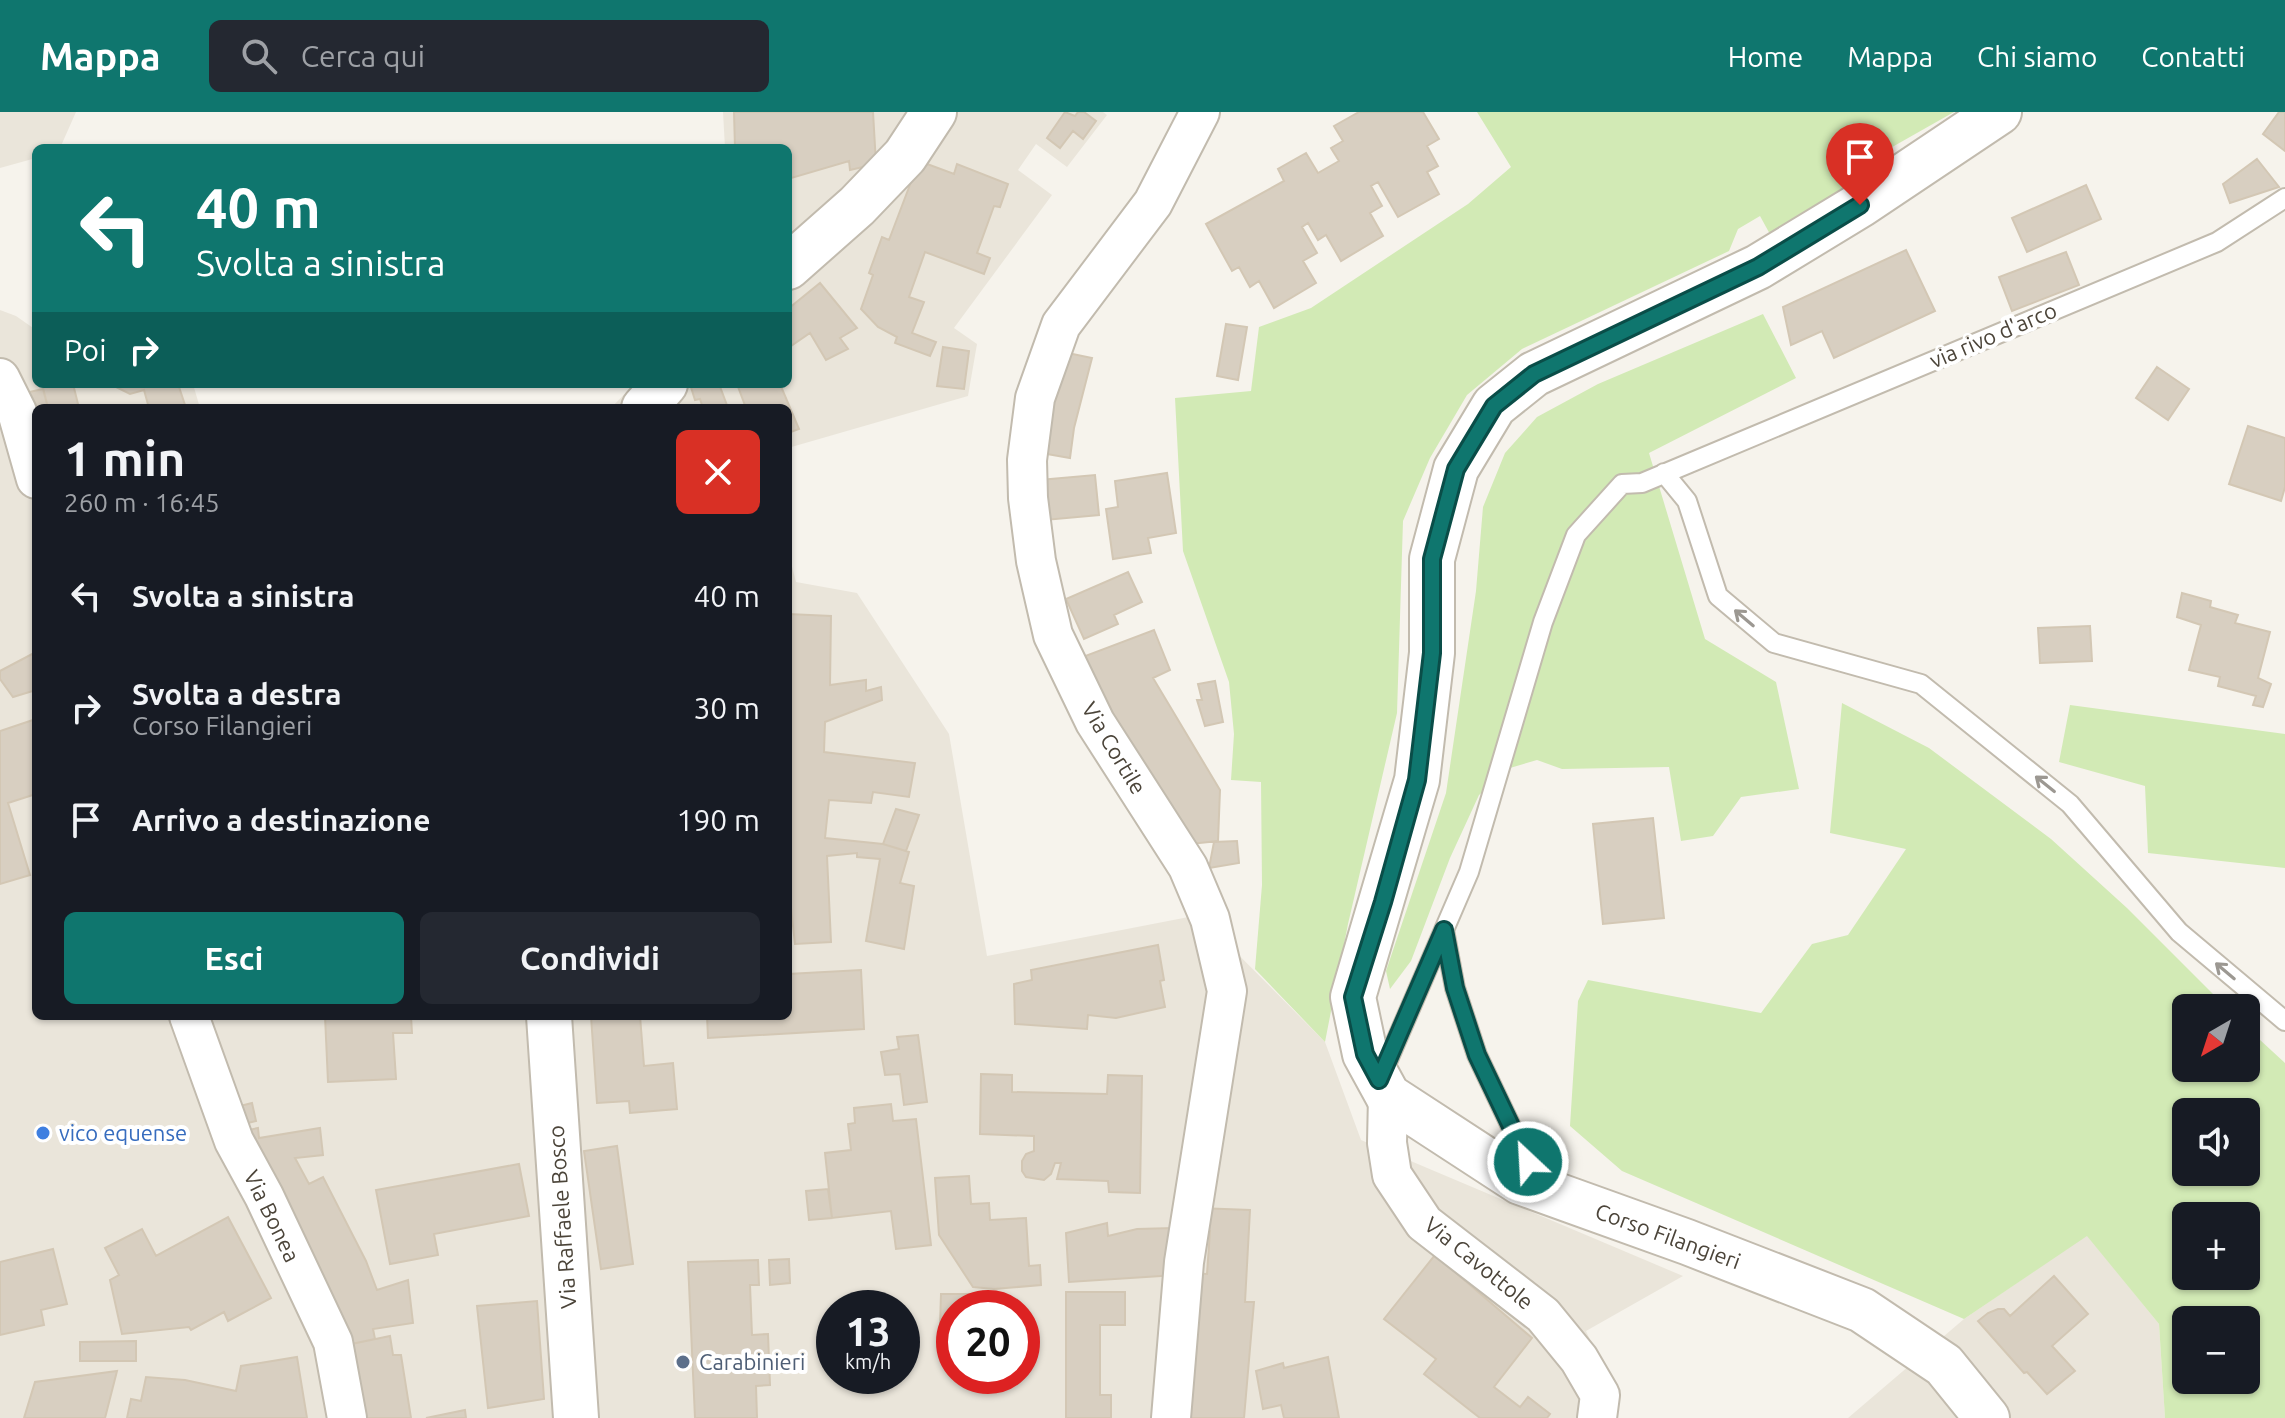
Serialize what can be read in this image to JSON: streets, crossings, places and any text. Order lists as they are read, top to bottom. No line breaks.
{"streets":{"street":["Via Cortile","Via Bonea","Via Raffaele Bosco","Corso Filangieri","Via Cavottole"],"lane":["via rivo d'arco"]},"crossings":[["via rivo d'arco","Corso Filangieri"],["via rivo d'arco","Via Cavottole"],["Corso Filangieri","Via Cavottole"]],"places":["vico equense","Carabinieri"],"north":"bottom left","page":{"header":"Mappa","search":"Cerca qui","nav":["Home","Mappa","Chi siamo","Contatti"],"turn":["40 m","Svolta a sinistra"],"then":"Poi","heading":["1 min","260 m · 16:45"],"list":[{"name":"Svolta a sinistra","value":"40 m"},{"name":"Svolta a destra","note":"Corso Filangieri","value":"30 m"},{"name":"Arrivo a destinazione","value":"190 m"}],"buttons":["Esci","Condividi"],"map_buttons":["+","−"],"speed":"13 km/h","limit":"20"}}
